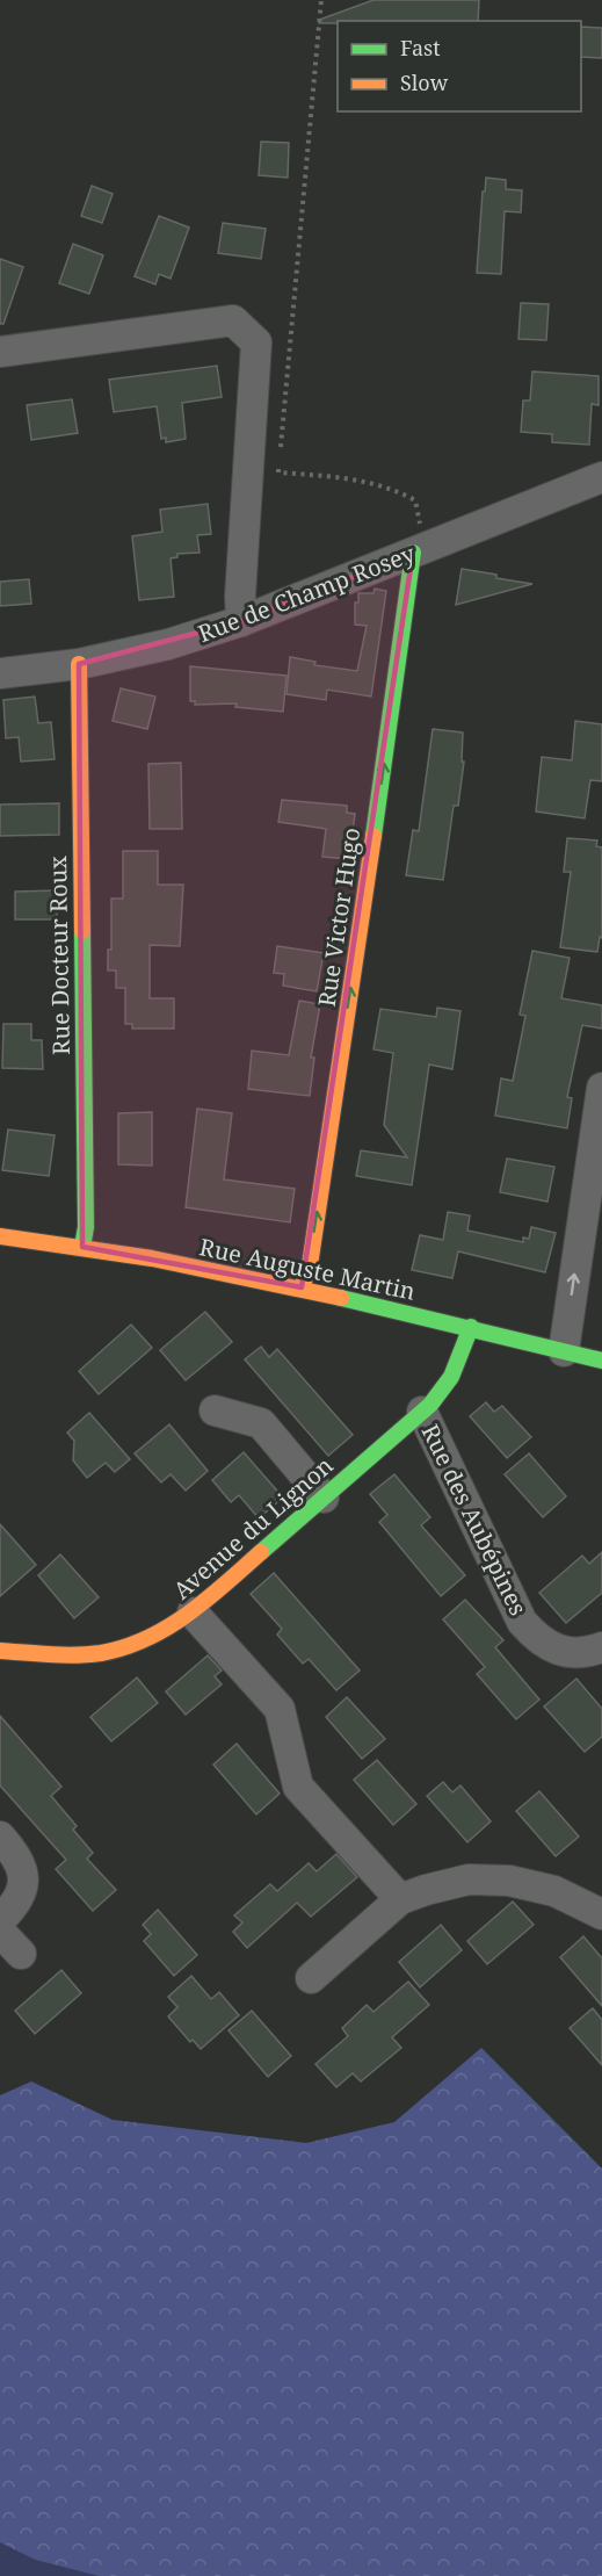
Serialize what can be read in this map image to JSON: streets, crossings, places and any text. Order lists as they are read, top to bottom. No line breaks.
{"streets":{"street":["Rue de Champ Rosey","Rue Victor Hugo","Rue Docteur Roux","Rue Auguste Martin","Rue des Aubépines","Avenue du Lignon"]},"crossings":[["Rue de Champ Rosey","Rue Victor Hugo"],["Rue de Champ Rosey","Rue Docteur Roux"],["Rue Victor Hugo","Rue Auguste Martin"],["Rue Docteur Roux","Rue Auguste Martin"],["Rue Auguste Martin","Avenue du Lignon"],["Rue des Aubépines","Avenue du Lignon"]],"one_way":["Rue Victor Hugo"],"legend":["Fast","Slow"]}
